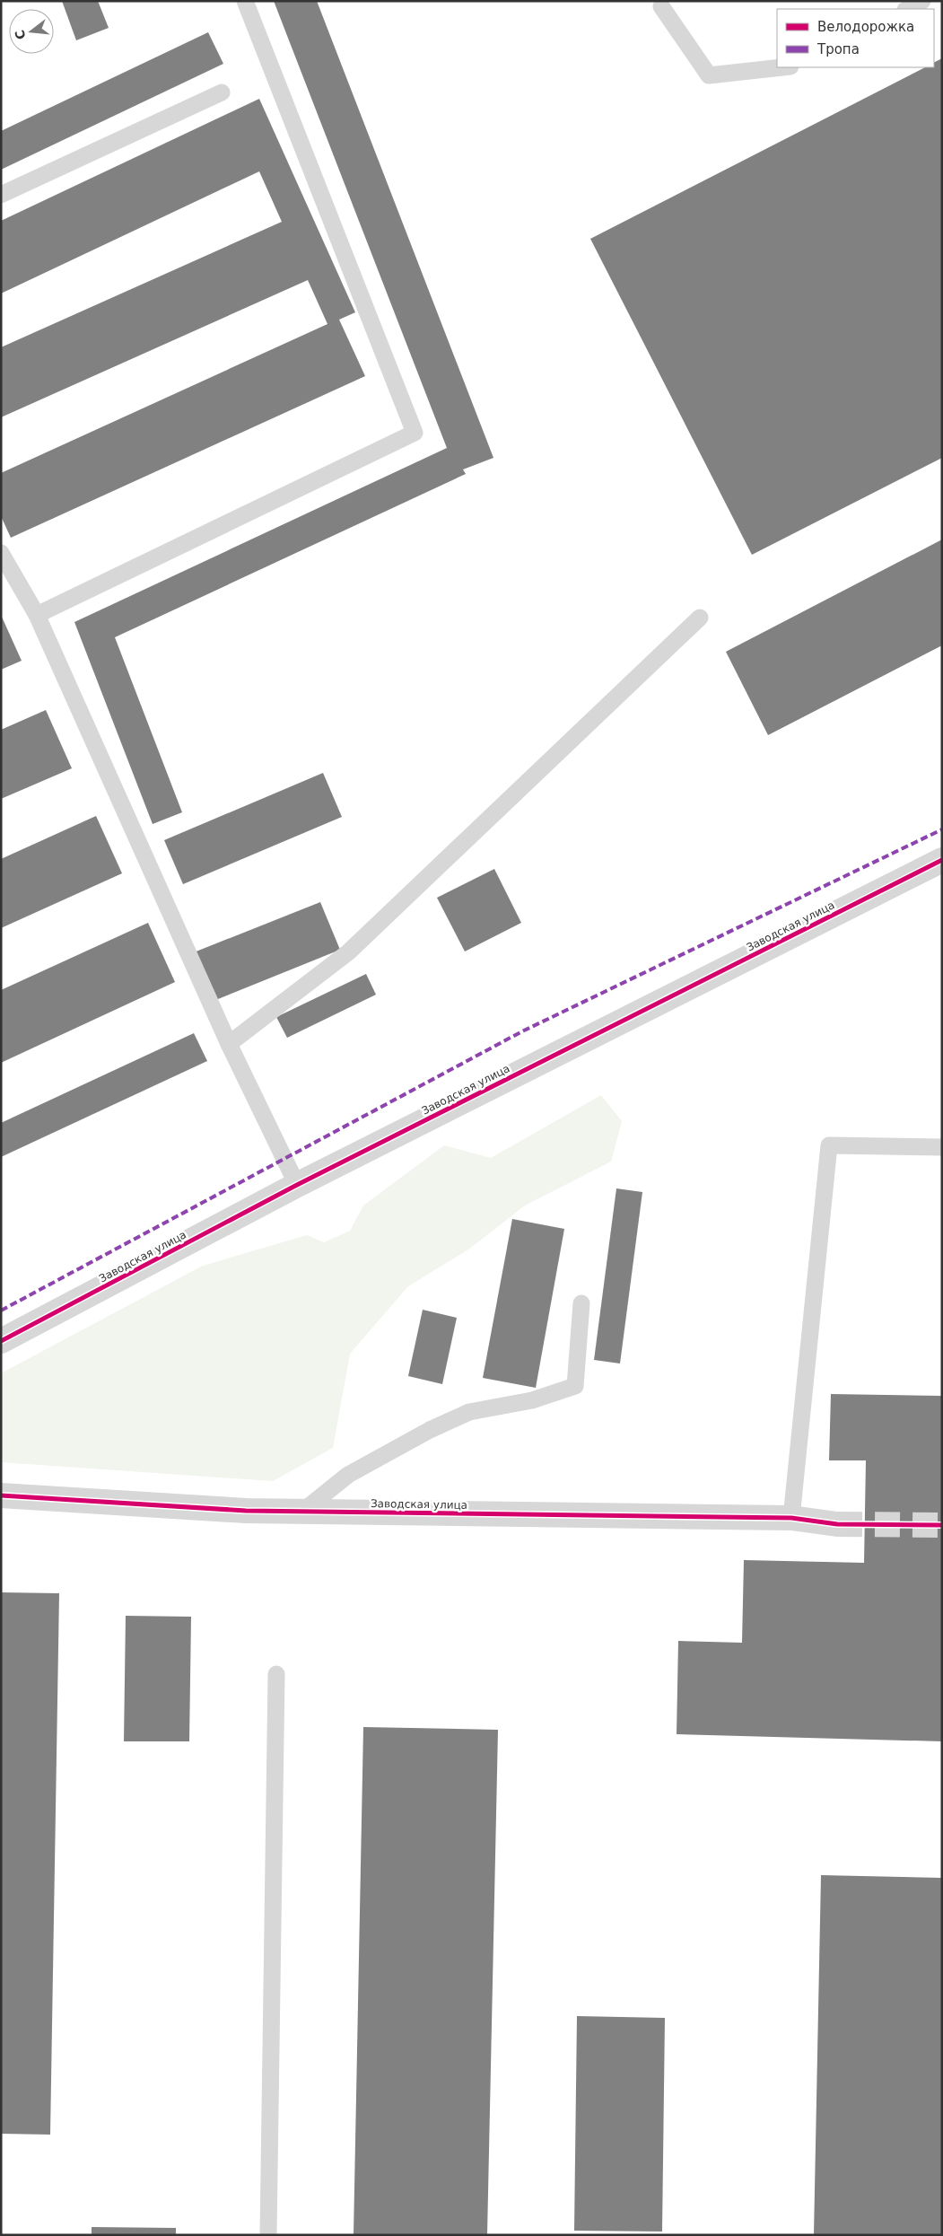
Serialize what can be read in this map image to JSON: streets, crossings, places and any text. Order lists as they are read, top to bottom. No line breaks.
{"streets":{"street":["Заводская улица"]},"legend":["Велодорожка","Тропа"],"north":"left"}
